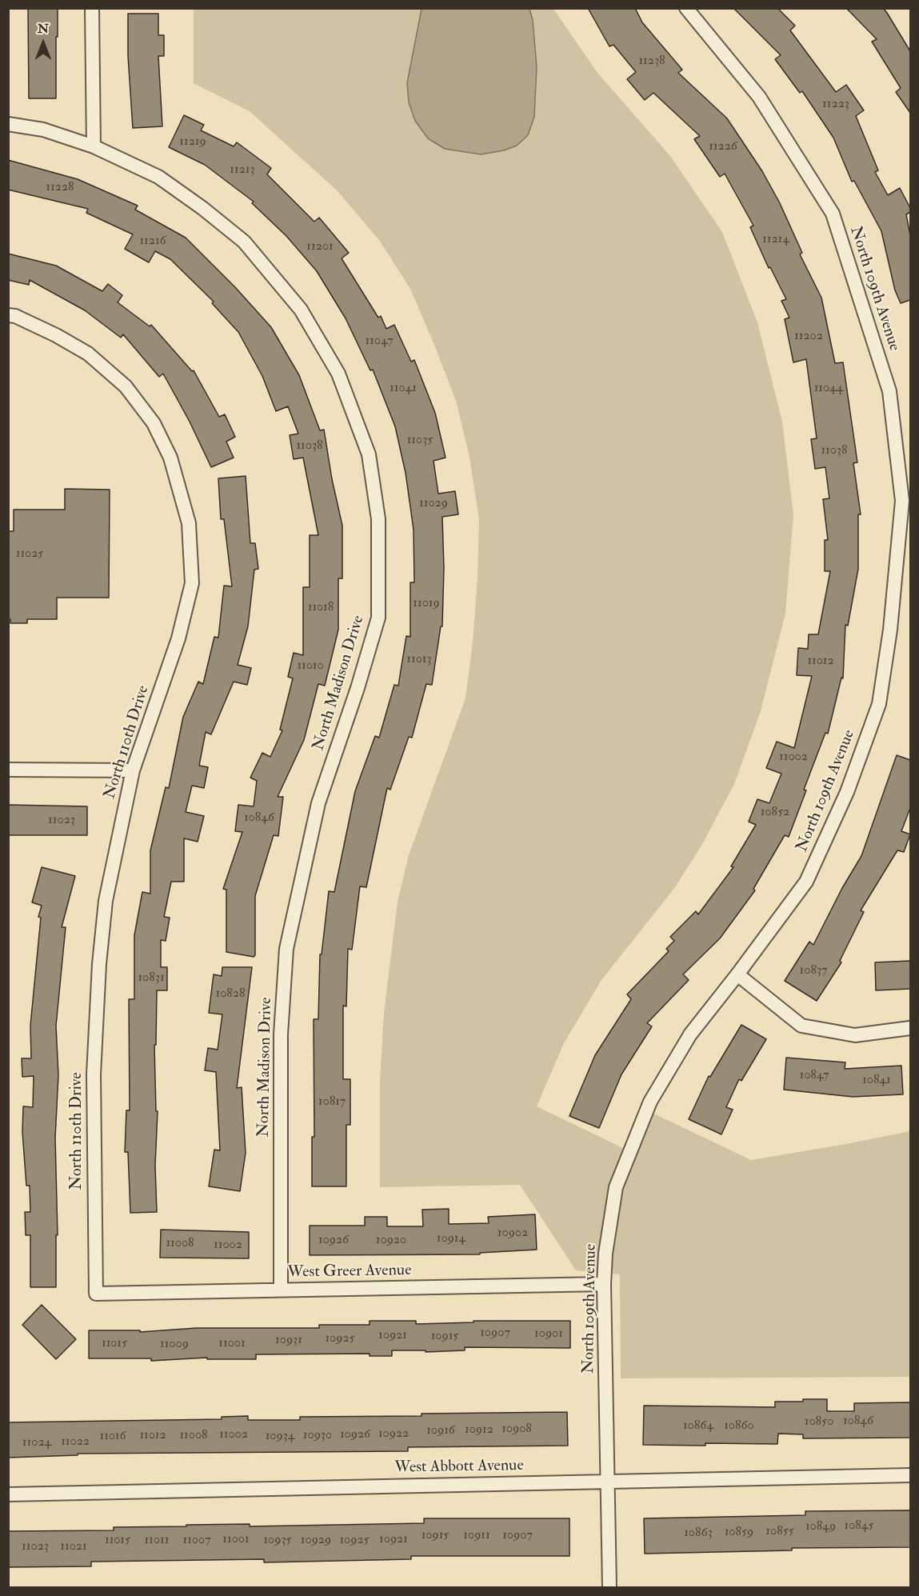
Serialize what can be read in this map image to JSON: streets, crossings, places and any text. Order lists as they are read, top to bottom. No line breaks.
{"streets":{"street":["North 109th Avenue","North Madison Drive","North 110th Drive","West Greer Avenue","West Abbott Avenue"]},"crossings":[["North 109th Avenue","West Greer Avenue"],["North 109th Avenue","West Abbott Avenue"],["North Madison Drive","West Greer Avenue"],["North 110th Drive","West Greer Avenue"]],"house_numbers":["11238","11223","11219","11226","11213","11228","11214","11216","11201","11202","11047","11041","11044","11035","11038","11038","11029","11025","11019","11018","11013","11012","11010","11002","10852","10846","11023","10837","10831","10828","10847","10841","10817","10902","10914","10926","10920","11008","11002","10907","10901","10921","10915","10925","10931","11015","11001","11009","10846","10850","10864","10860","10908","10912","10916","10922","11002","10926","11012","11008","10930","11016","10934","11022","11024","10845","10849","10855","10859","10863","10915","10911","10907","11001","10921","11015","11011","11007","10935","10929","10925","11023","11021"],"north":"top"}
